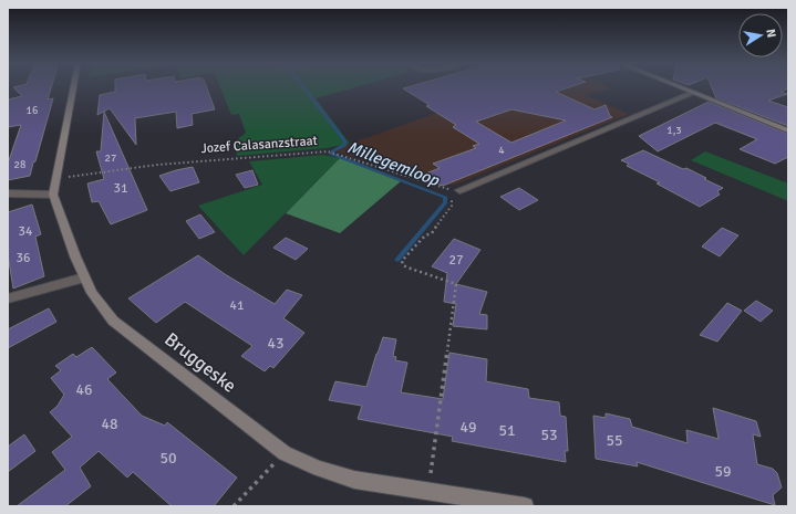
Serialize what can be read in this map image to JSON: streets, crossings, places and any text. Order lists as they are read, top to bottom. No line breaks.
{"streets":{"street":["Bruggeske"],"path":["Jozef Calasanzstraat"]},"crossings":[["Jozef Calasanzstraat","Bruggeske"]],"water":["Millegemloop"],"house_numbers":["16","1,3","4","27","28","31","34","36","27","41","43","46","48","49","51","53","55","50","59"],"north":"right"}
